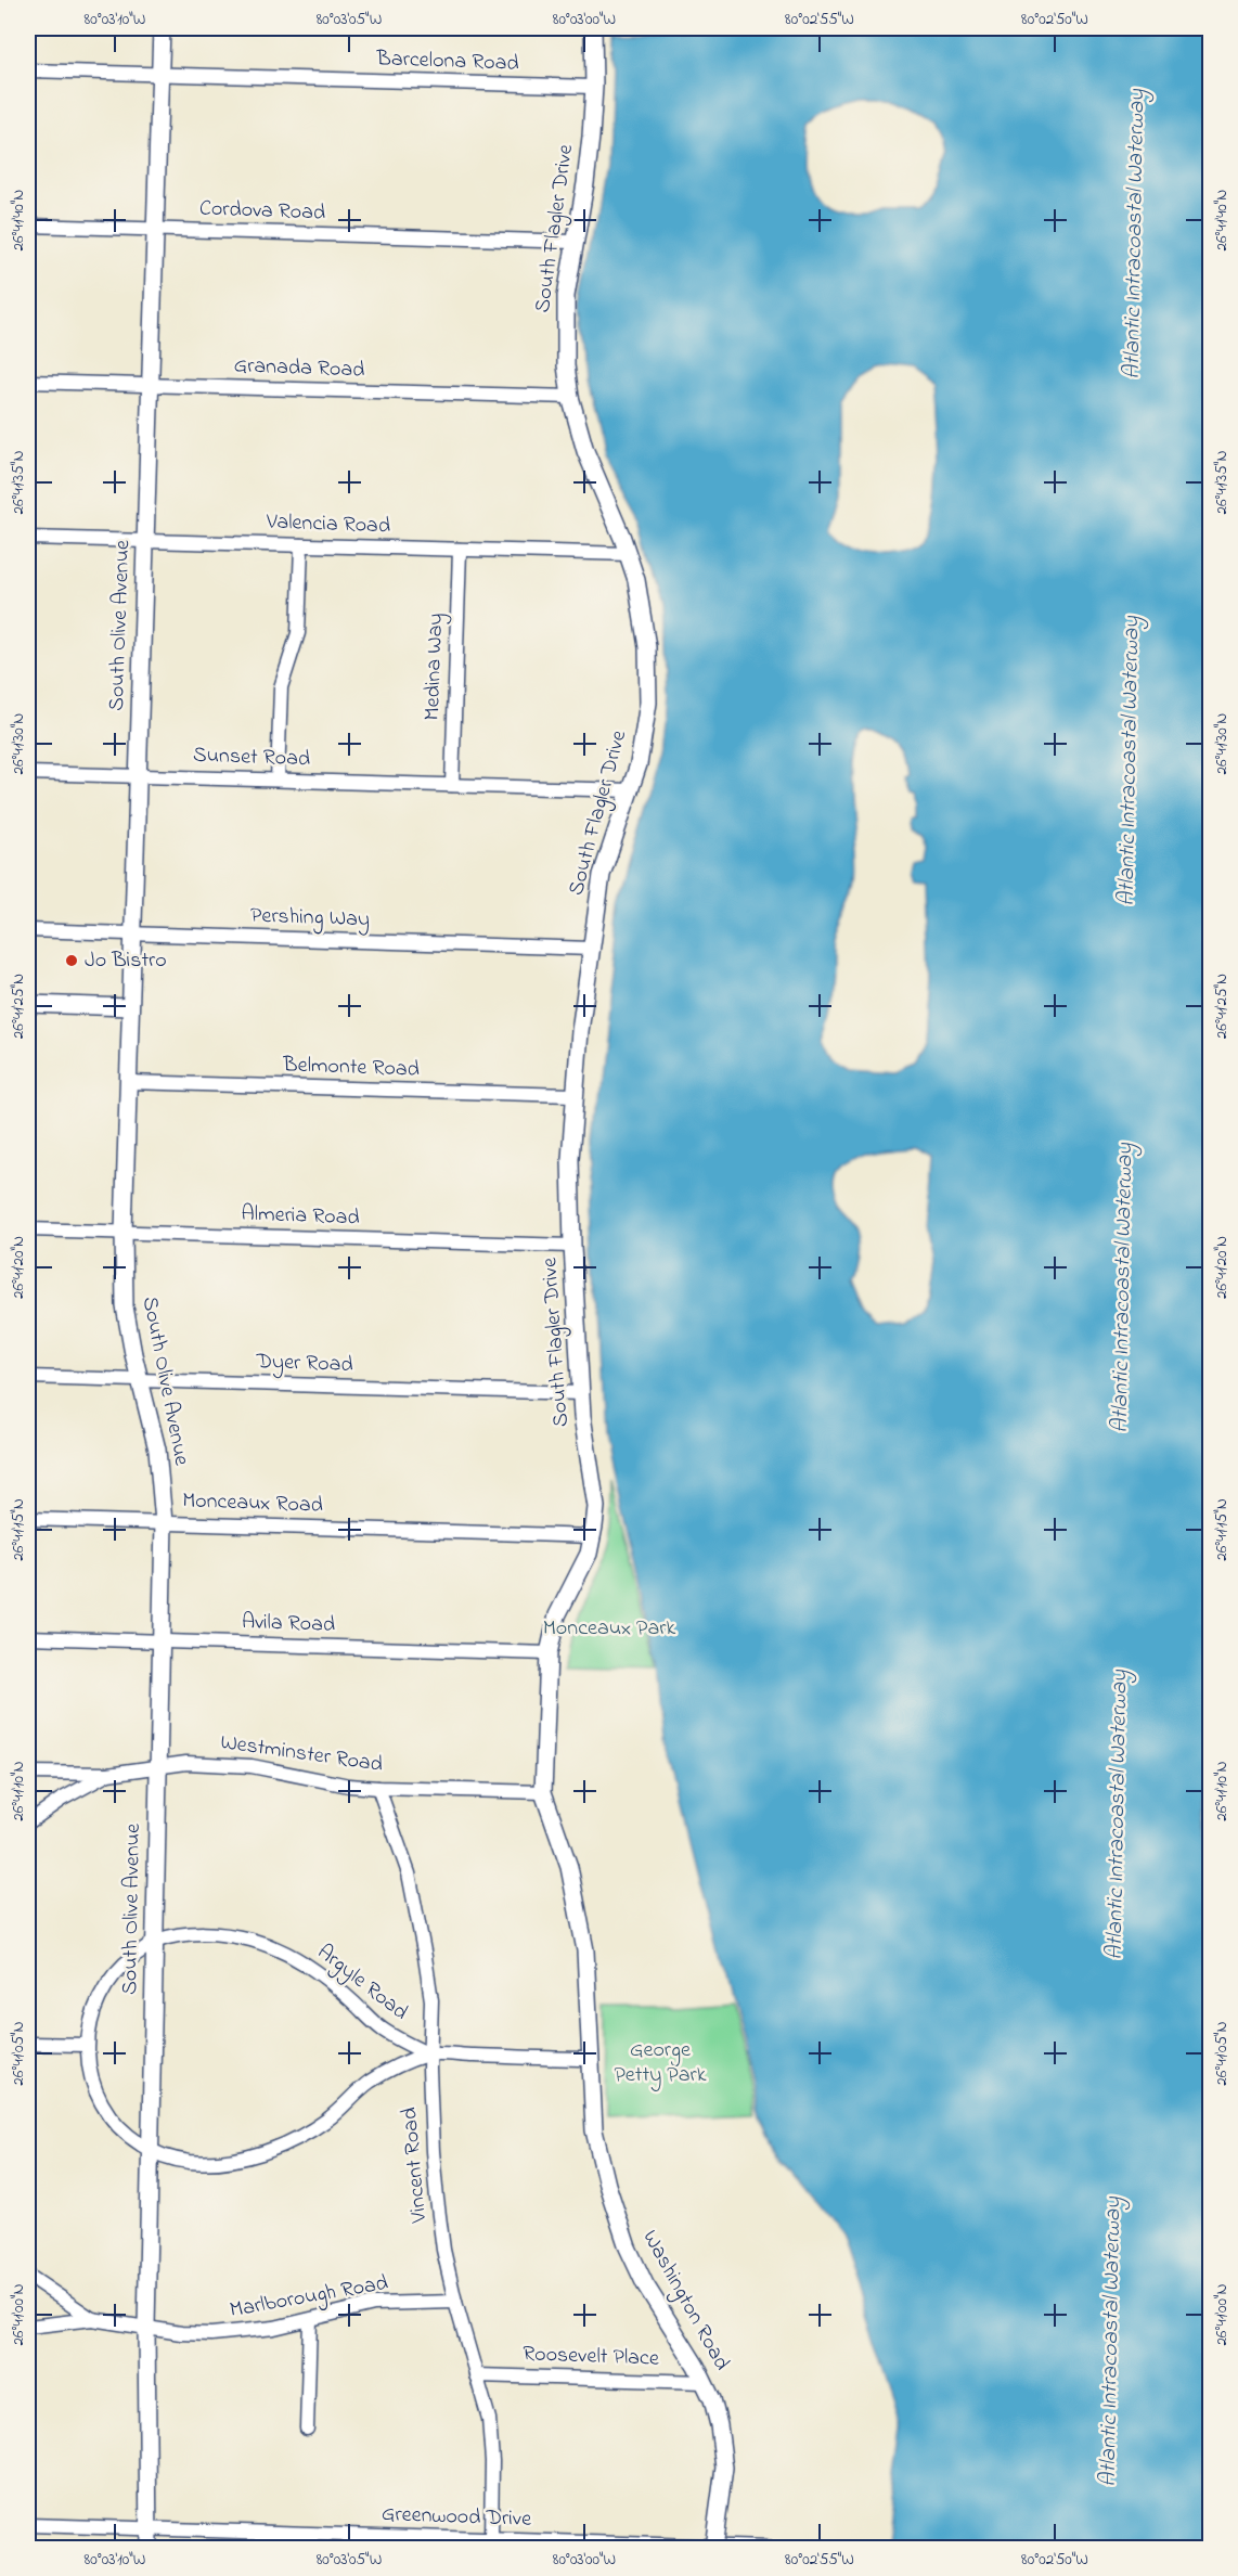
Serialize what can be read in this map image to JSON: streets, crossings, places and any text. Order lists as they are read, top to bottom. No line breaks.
{"streets":{"street":["Barcelona Road","Cordova Road","South Flagler Drive","Granada Road","Valencia Road","South Olive Avenue","Medina Way","Sunset Road","Pershing Way","Belmonte Road","Almeria Road","Dyer Road","Monceaux Road","Avila Road","Westminster Road","Argyle Road","Vincent Road","Marlborough Road","Washington Road","Roosevelt Place","Greenwood Drive"]},"crossings":[["Barcelona Road","South Flagler Drive"],["Barcelona Road","South Olive Avenue"],["Cordova Road","South Flagler Drive"],["Cordova Road","South Olive Avenue"],["South Flagler Drive","Granada Road"],["South Flagler Drive","Valencia Road"],["South Flagler Drive","Sunset Road"],["South Flagler Drive","Pershing Way"],["South Flagler Drive","Belmonte Road"],["South Flagler Drive","Almeria Road"],["South Flagler Drive","Dyer Road"],["South Flagler Drive","Monceaux Road"],["South Flagler Drive","Avila Road"],["South Flagler Drive","Washington Road"],["Granada Road","South Olive Avenue"],["Valencia Road","South Olive Avenue"],["Valencia Road","Medina Way"],["South Olive Avenue","Sunset Road"],["South Olive Avenue","Pershing Way"],["South Olive Avenue","Belmonte Road"],["South Olive Avenue","Almeria Road"],["South Olive Avenue","Dyer Road"],["South Olive Avenue","Monceaux Road"],["South Olive Avenue","Avila Road"],["South Olive Avenue","Westminster Road"],["South Olive Avenue","Argyle Road"],["South Olive Avenue","Marlborough Road"],["South Olive Avenue","Greenwood Drive"],["Medina Way","Sunset Road"],["Avila Road","Washington Road"],["Westminster Road","Vincent Road"],["Westminster Road","Washington Road"],["Argyle Road","Vincent Road"],["Vincent Road","Marlborough Road"],["Vincent Road","Roosevelt Place"],["Vincent Road","Greenwood Drive"],["Washington Road","Roosevelt Place"],["Washington Road","Greenwood Drive"]],"water":["Atlantic Intracoastal Waterway"],"parks":["Monceaux Park","George Petty Park"],"places":["Jo Bistro"],"coordinates":["80°03'10\"W","80°03'05\"W","80°03'00\"W","80°02'55\"W","80°02'50\"W","26°41'40\"N","26°41'35\"N","26°41'30\"N","26°41'25\"N","26°41'20\"N","26°41'15\"N","26°41'10\"N","26°41'05\"N","26°41'00\"N"]}
